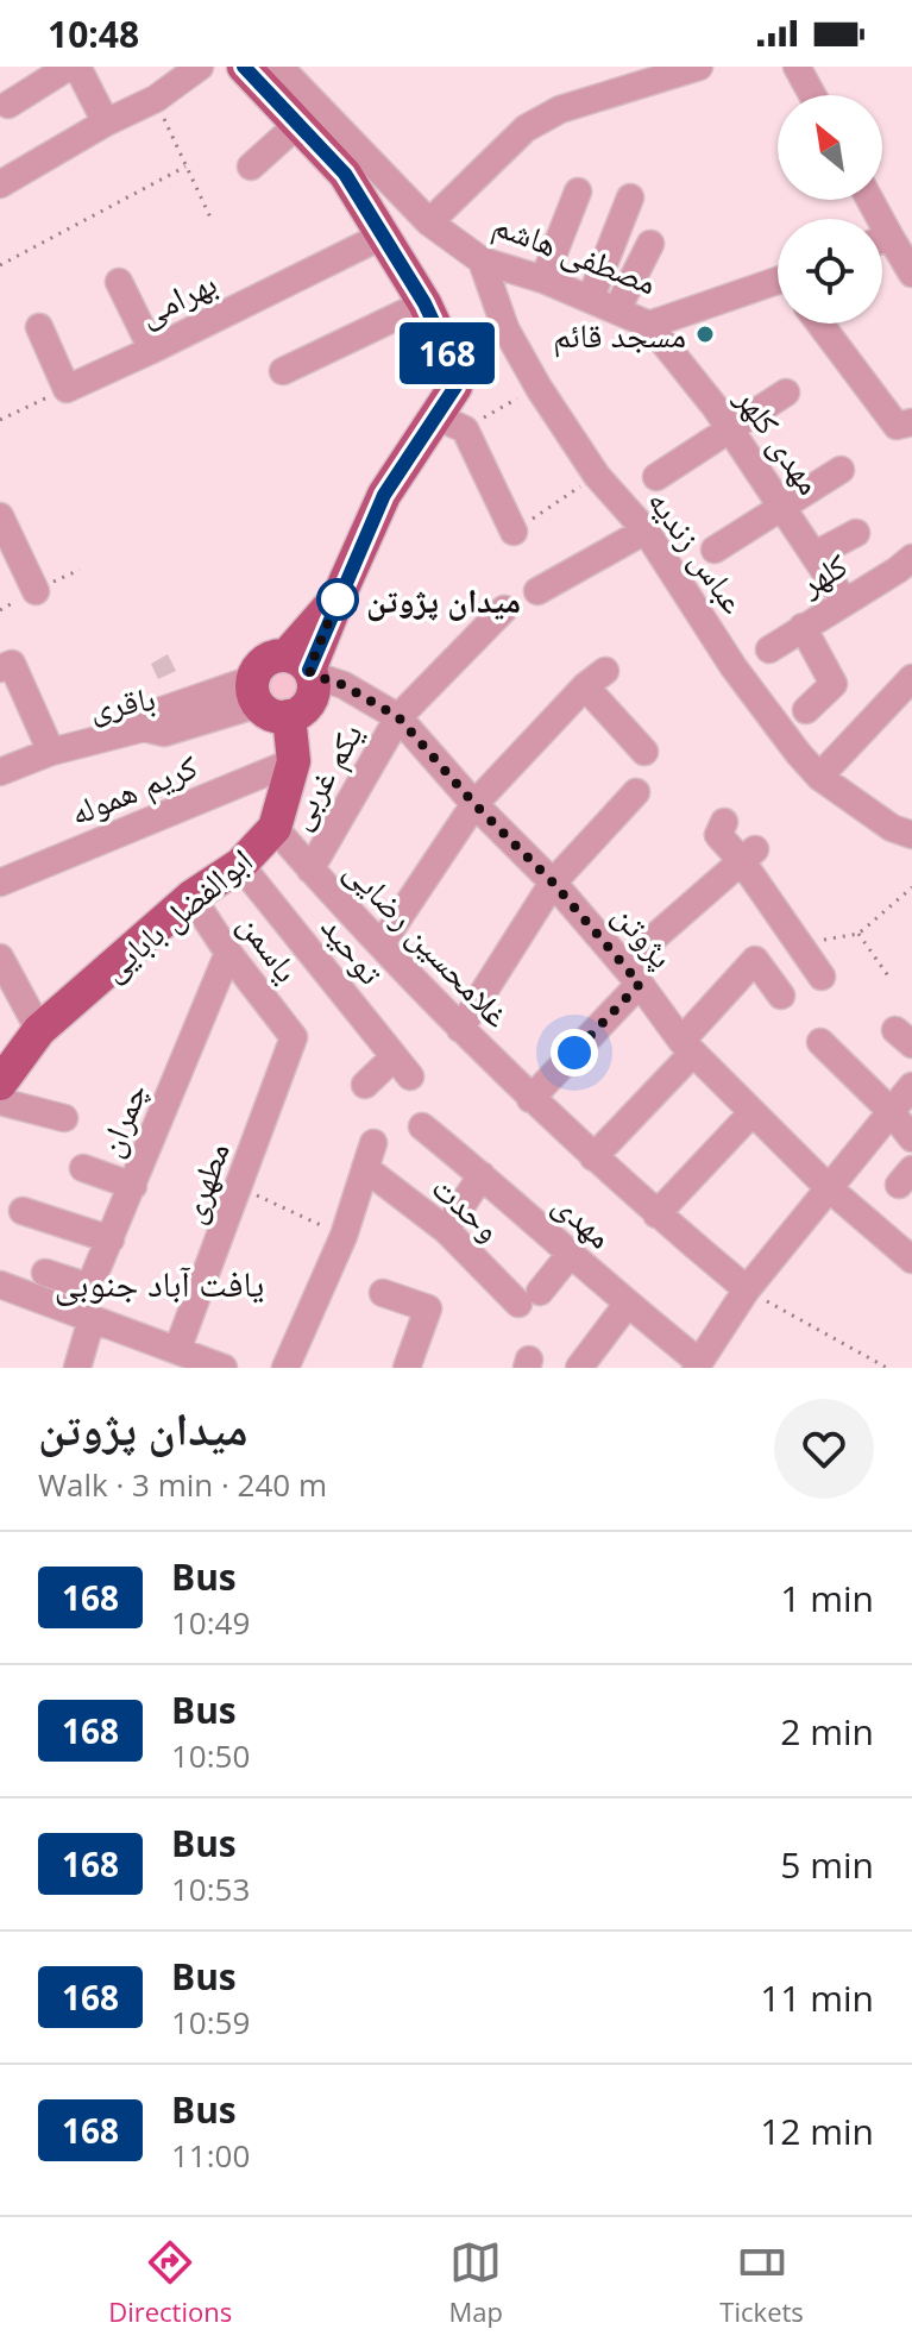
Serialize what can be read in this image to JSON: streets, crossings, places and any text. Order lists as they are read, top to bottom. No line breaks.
{"streets":{"main road":["ابوالفضل بابایی"],"street":["مصطفی هاشم","بهرامی","مهدی کلهر","عباس زندیه","کلهر","باقری","یکم غربی","کریم هموله","پژوتن","غلامحسین رضایی","یاسمن","توحید","چمران","مطهری","وحدت","مهدی"]},"crossings":[["مصطفی هاشم","مهدی کلهر"],["مصطفی هاشم","عباس زندیه"],["مهدی کلهر","کلهر"],["باقری","ابوالفضل بابایی"],["یکم غربی","پژوتن"],["یکم غربی","غلامحسین رضایی"],["کریم هموله","ابوالفضل بابایی"],["ابوالفضل بابایی","غلامحسین رضایی"],["ابوالفضل بابایی","یاسمن"],["ابوالفضل بابایی","توحید"],["یاسمن","چمران"],["یاسمن","مطهری"],["وحدت","مهدی"]],"districts":["یافت آباد جنوبی"],"places":["مسجد قائم","میدان پژوتن"],"lines":["bus line 168"],"north":"top left","page":{"status":"10:48","on_map":"168","heading":["میدان پژوتن","Walk · 3 min · 240 m"],"list":[{"mark":"168","name":"Bus","note":"10:49","value":"1 min"},{"mark":"168","name":"Bus","note":"10:50","value":"2 min"},{"mark":"168","name":"Bus","note":"10:53","value":"5 min"},{"mark":"168","name":"Bus","note":"10:59","value":"11 min"},{"mark":"168","name":"Bus","note":"11:00","value":"12 min"}],"tabs":["Directions","Map","Tickets"]}}
